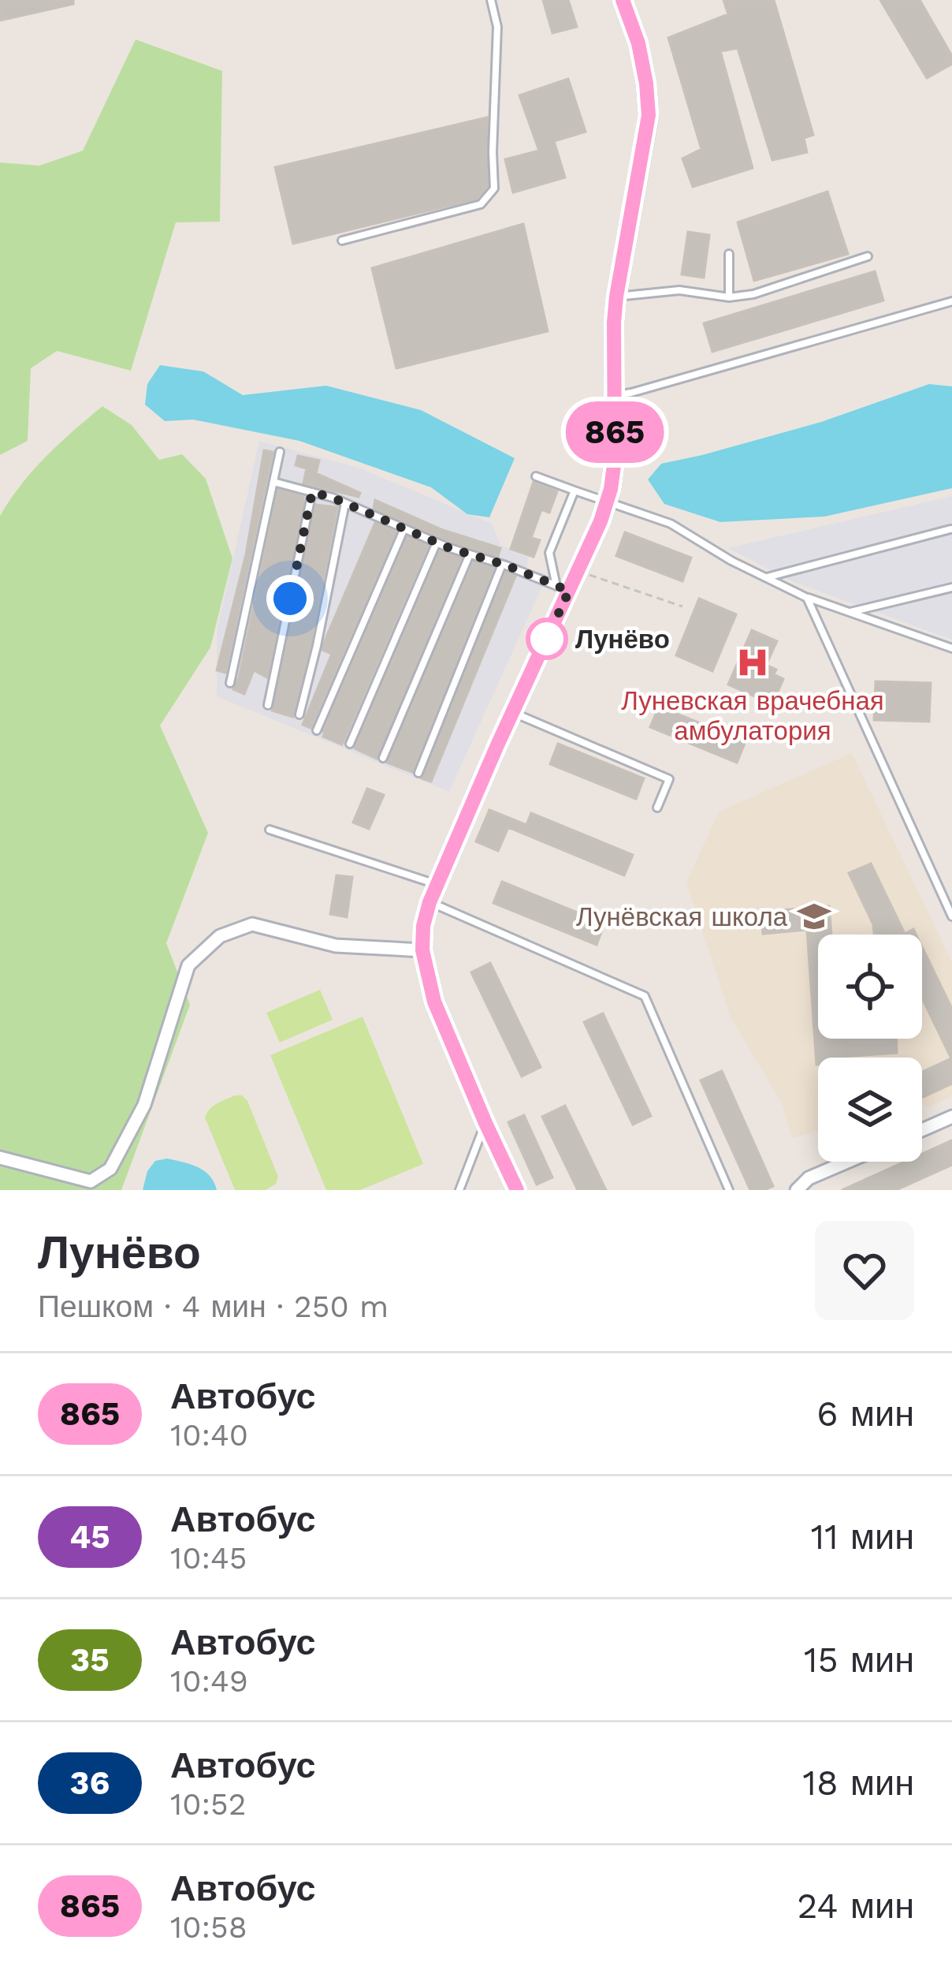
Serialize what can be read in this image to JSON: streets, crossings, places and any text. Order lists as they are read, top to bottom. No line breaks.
{"places":{"other":["Лунёво"],"hospital":["Луневская врачебная амбулатория"],"school or university":["Лунёвская школа"]},"lines":["bus line 865"],"page":{"on_map":"865","heading":["Лунёво","Пешком · 4 мин · 250 m"],"list":[{"mark":"865","name":"Автобус","note":"10:40","value":"6 мин"},{"mark":"45","name":"Автобус","note":"10:45","value":"11 мин"},{"mark":"35","name":"Автобус","note":"10:49","value":"15 мин"},{"mark":"36","name":"Автобус","note":"10:52","value":"18 мин"},{"mark":"865","name":"Автобус","note":"10:58","value":"24 мин"}]}}
